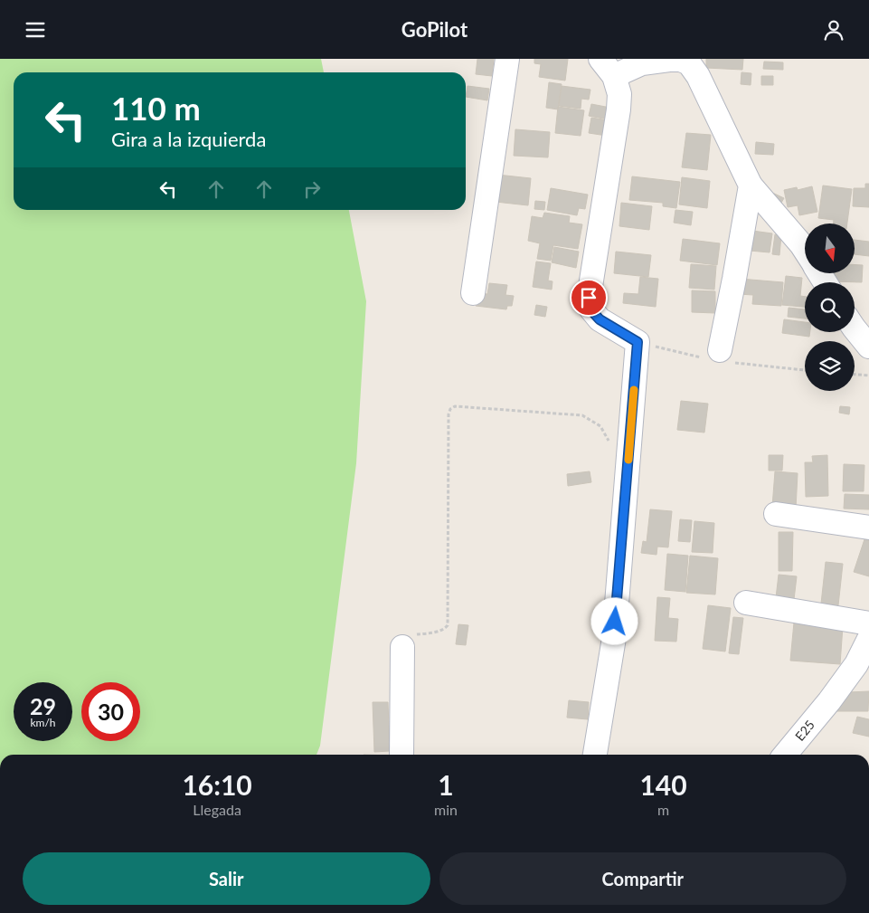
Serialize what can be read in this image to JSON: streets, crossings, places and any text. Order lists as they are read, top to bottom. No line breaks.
{"streets":{"street":["E25"]},"north":"bottom","page":{"header":"GoPilot","turn":["110 m","Gira a la izquierda"],"speed":"29 km/h","limit":"30","eta":["16:10","Llegada","1","min","140","m"],"buttons":["Salir","Compartir"]}}
